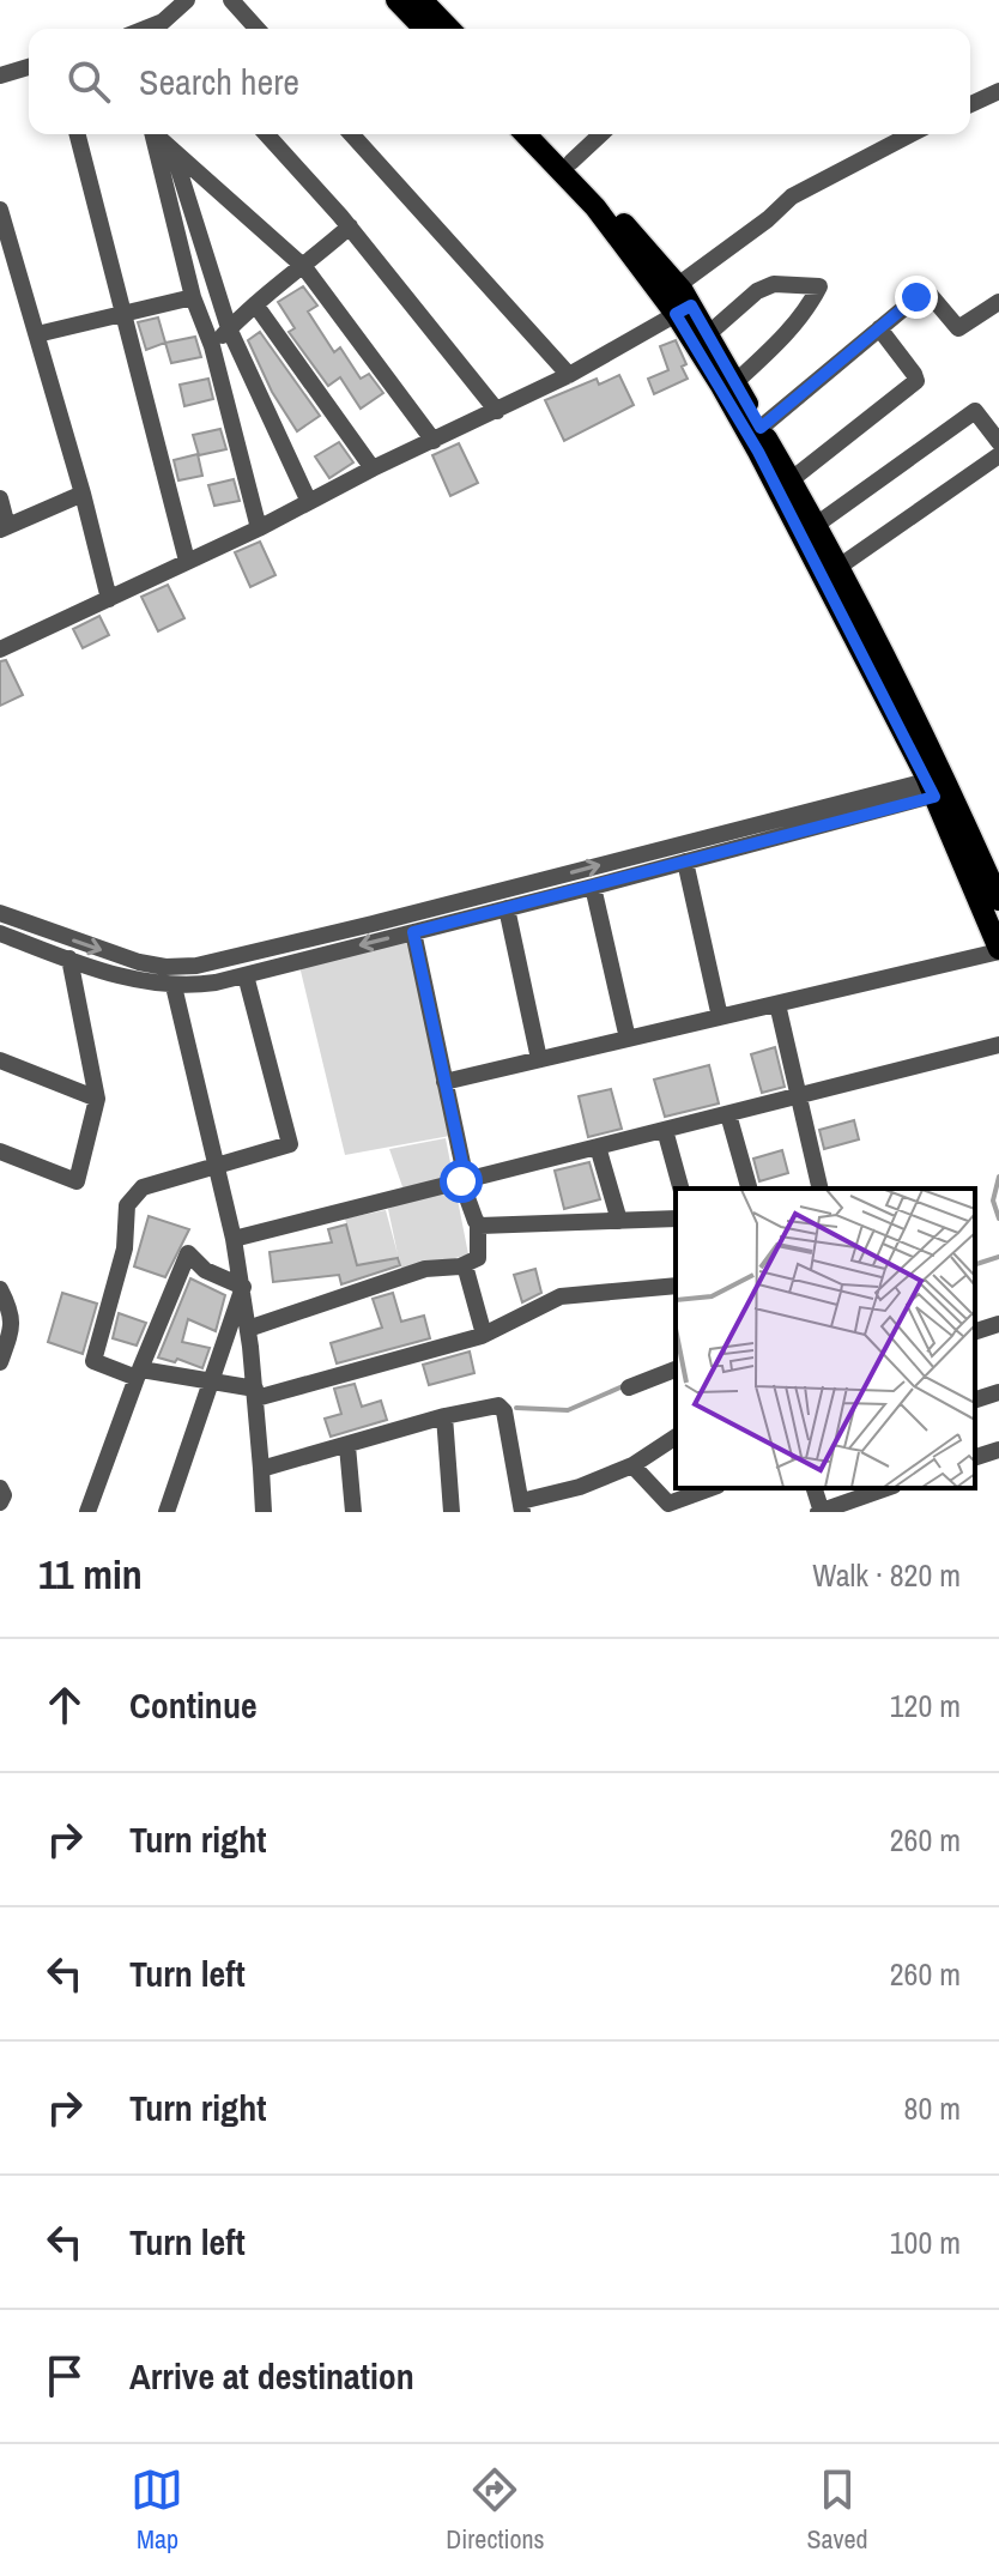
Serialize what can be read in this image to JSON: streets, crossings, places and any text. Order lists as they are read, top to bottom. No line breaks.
{"page":{"search":"Search here","heading":["11 min","Walk · 820 m"],"list":[["Continue","120 m"],["Turn right","260 m"],["Turn left","260 m"],["Turn right","80 m"],["Turn left","100 m"],"Arrive at destination"],"nav":["Map","Directions","Saved"]}}
